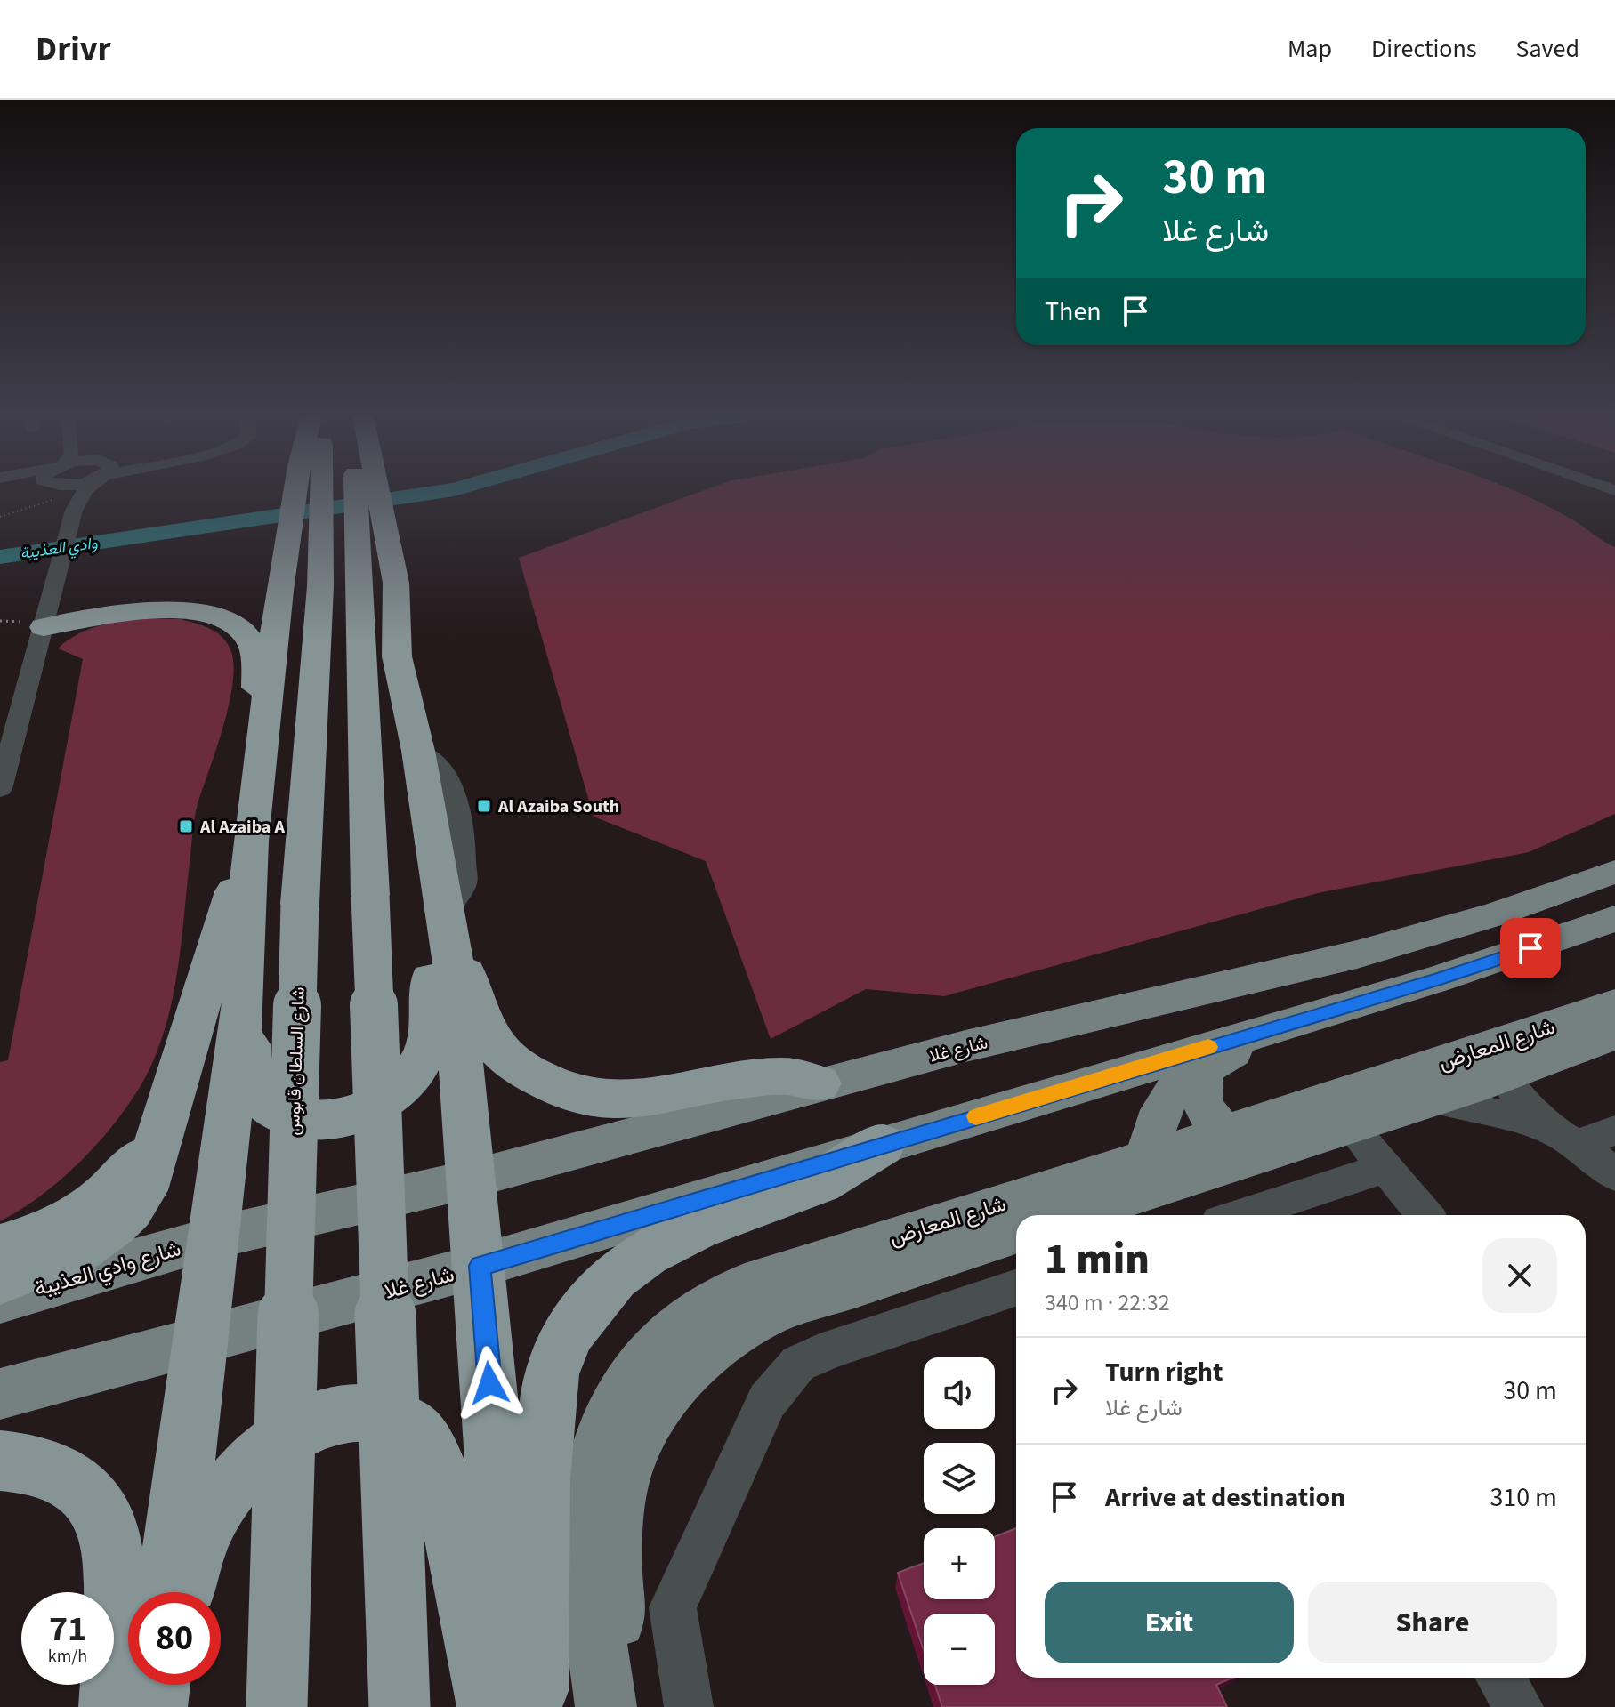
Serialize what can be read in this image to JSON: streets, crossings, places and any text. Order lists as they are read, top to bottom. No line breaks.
{"streets":{"highway":["شارع السلطان قابوس"],"main road":["شارع المعارض","شارع غلا","شارع وادي العذيبة"]},"crossings":[["شارع غلا","شارع وادي العذيبة"]],"water":["وادي العذيبة"],"places":{"transit":["Al Azaiba South","Al Azaiba A"]},"page":{"header":"Drivr","nav":["Map","Directions","Saved"],"turn":["30 m","شارع غلا"],"then":"Then","heading":["1 min","340 m · 22:32"],"list":[{"name":"Turn right","note":"شارع غلا","value":"30 m"},{"name":"Arrive at destination","value":"310 m"}],"map_buttons":["+","−"],"buttons":["Exit","Share"],"speed":"71 km/h","limit":"80"}}
